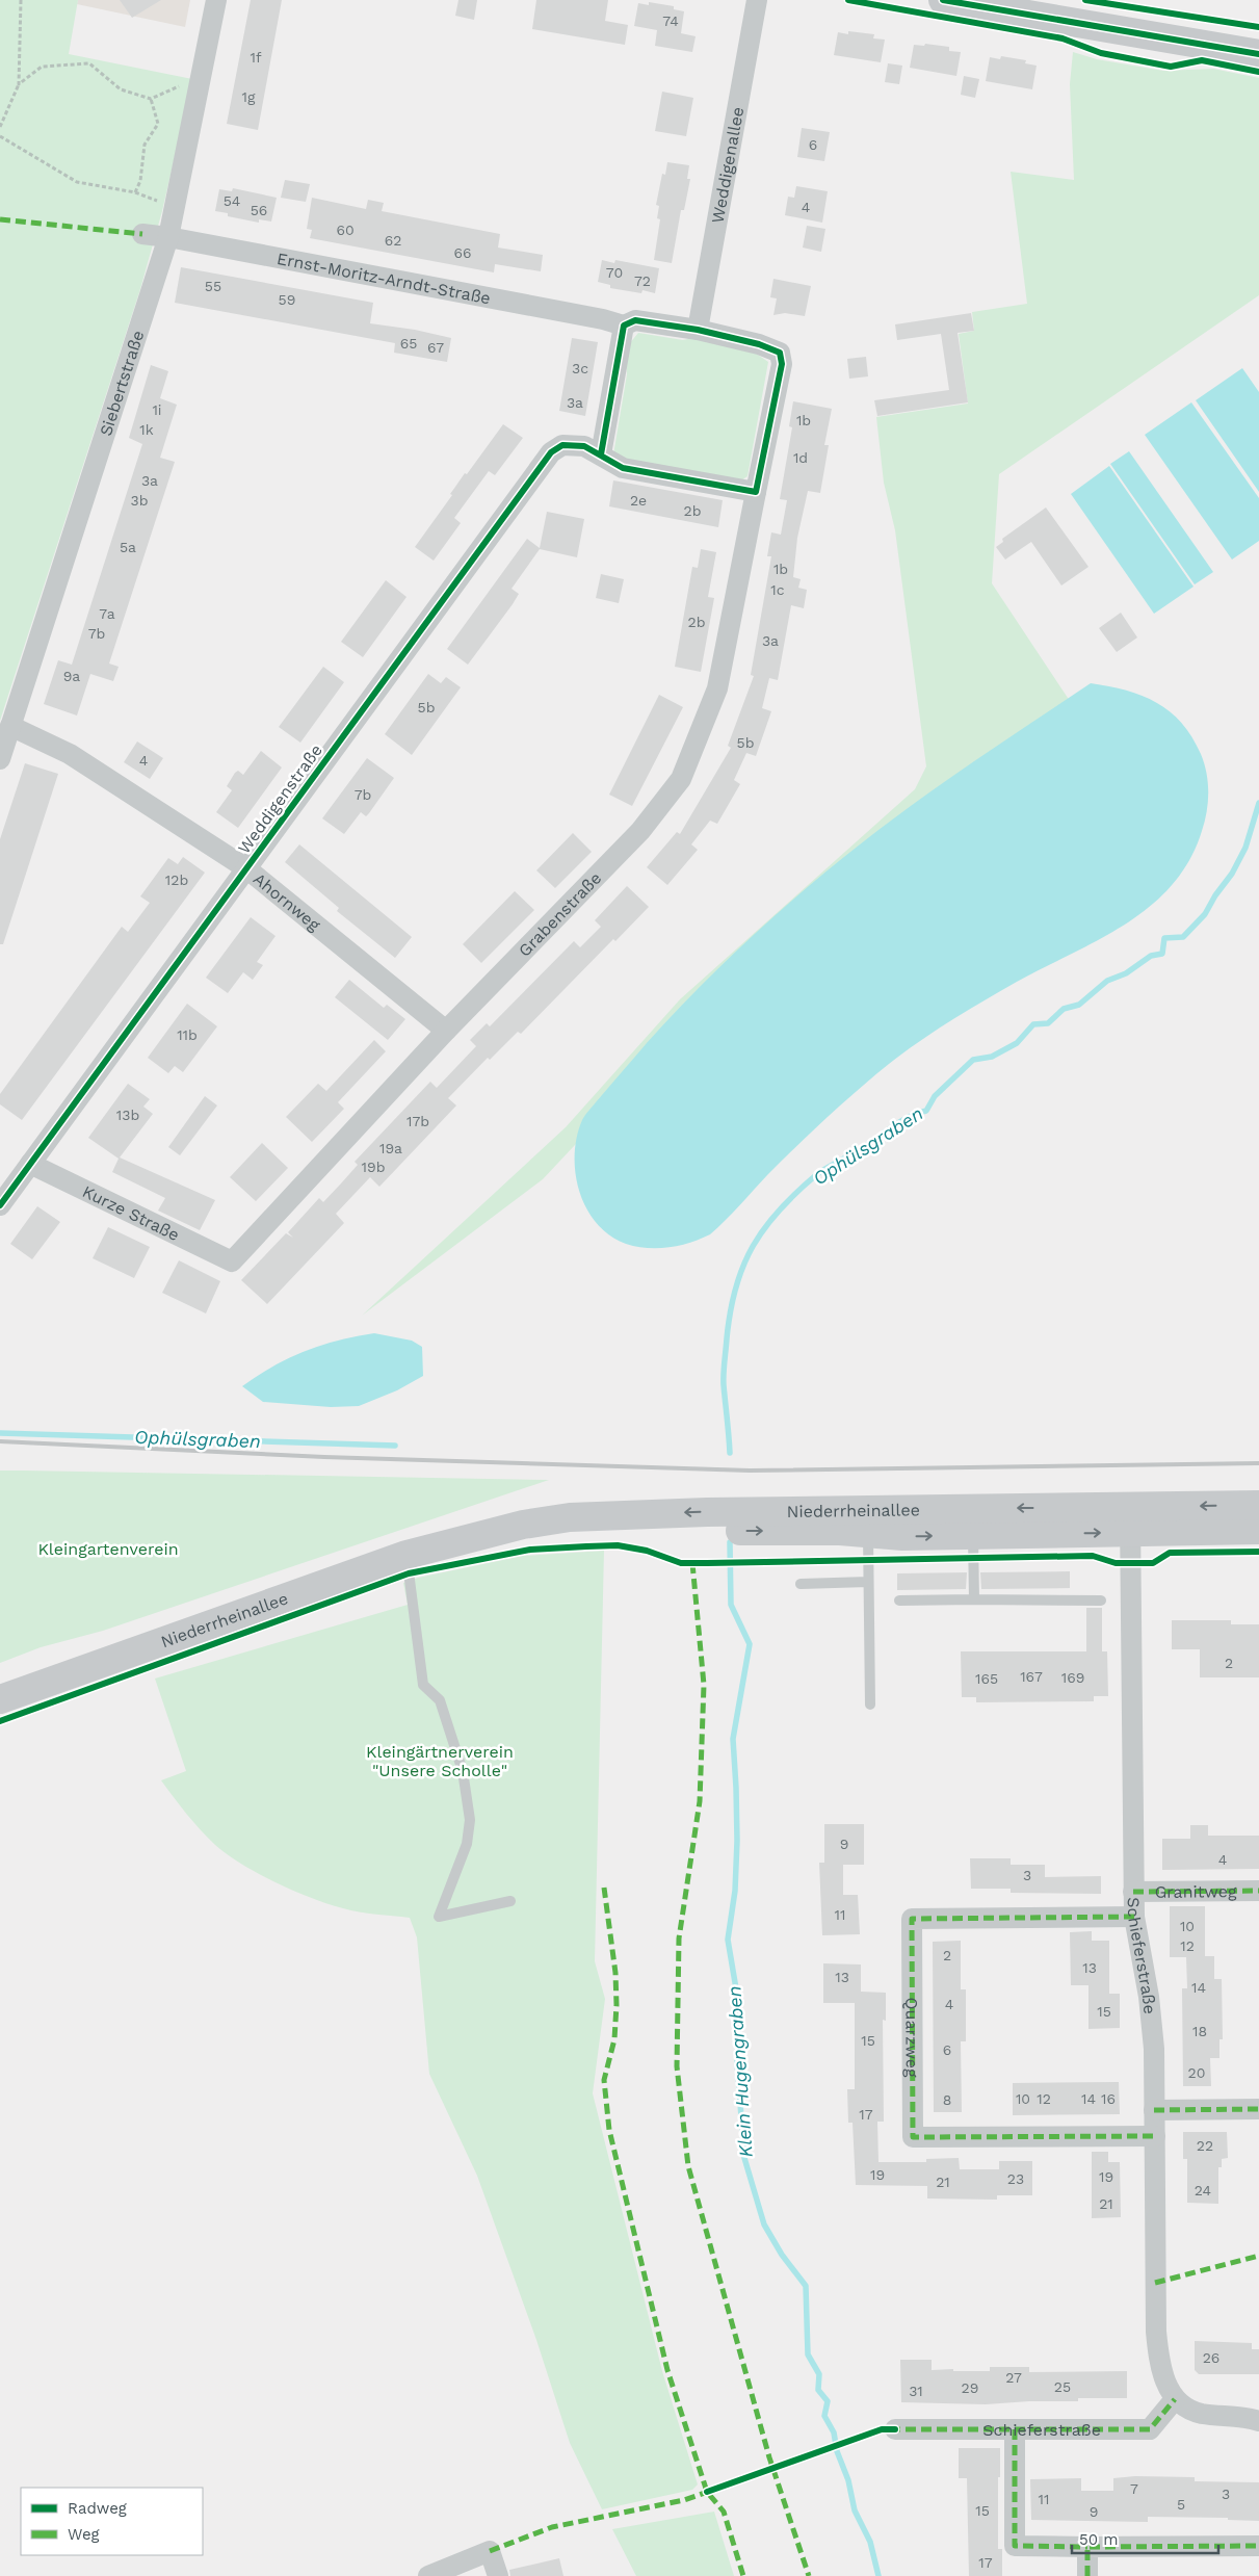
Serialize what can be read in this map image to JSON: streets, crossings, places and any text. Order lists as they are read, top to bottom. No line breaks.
{"streets":{"main road":["Niederrheinallee"],"street":["Weddigenallee","Ernst-Moritz-Arndt-Straße","Siebertstraße","Weddigenstraße","Ahornweg","Grabenstraße","Kurze Straße","Granitweg","Schieferstraße","Quarzweg"]},"crossings":[["Weddigenallee","Grabenstraße"],["Ernst-Moritz-Arndt-Straße","Siebertstraße"],["Siebertstraße","Ahornweg"],["Weddigenstraße","Ahornweg"],["Weddigenstraße","Grabenstraße"],["Weddigenstraße","Kurze Straße"],["Ahornweg","Grabenstraße"],["Grabenstraße","Kurze Straße"],["Niederrheinallee","Schieferstraße"],["Granitweg","Schieferstraße"],["Schieferstraße","Quarzweg"]],"water":["Ophülsgraben","Klein Hugengraben"],"parks":["Kleingartenverein","Kleingärtnerverein \"Unsere Scholle\""],"house_numbers":["74","1f","1g","6","54","4","56","60","62","66","70","72","55","59","65","67","3c","3a","1i","1b","1k","1d","3a","3b","2e","2b","5a","1b","1c","7a","2b","7b","3a","9a","5b","5b","4","7b","12b","11b","13b","17b","19a","19b","2","167","169","165","9","4","3","11","10","12","2","13","13","14","4","15","18","15","6","20","10","12","14","16","8","17","22","19","19","23","21","24","21","26","27","25","29","31","7","3","11","5","15","9","17"],"legend":["Radweg","Weg"],"scale_bar":"50 m"}
